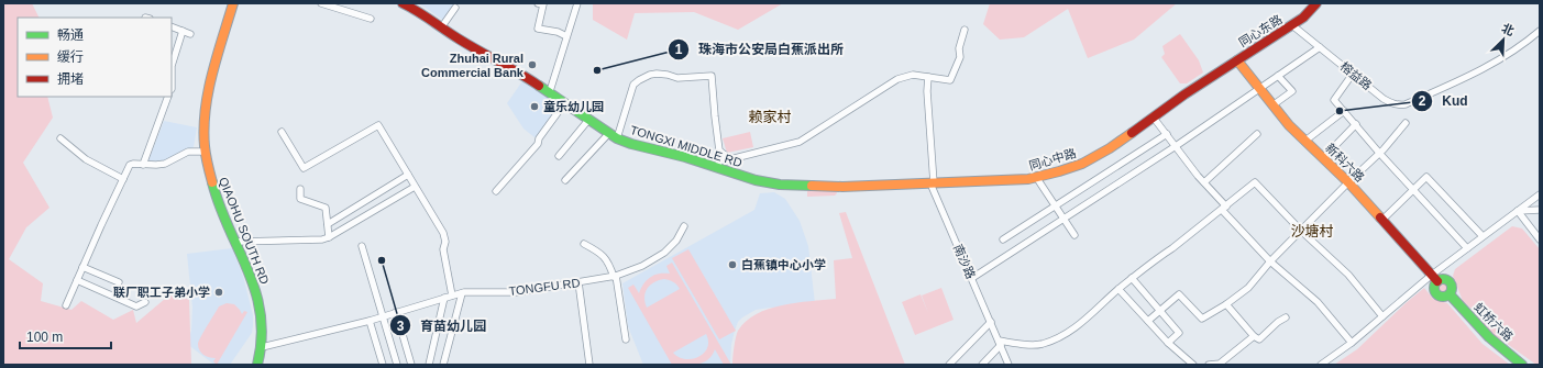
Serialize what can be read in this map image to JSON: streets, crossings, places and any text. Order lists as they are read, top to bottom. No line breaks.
{"streets":{"street":["同心东路","榕益路","TONGXI MIDDLE RD","同心中路","新科六路","QIAOHU SOUTH RD","南沙路","TONGFU RD","虹桥六路"]},"crossings":[["同心东路","榕益路"],["同心东路","同心中路"],["同心东路","新科六路"],["TONGXI MIDDLE RD","同心中路"],["同心中路","新科六路"],["同心中路","南沙路"],["新科六路","虹桥六路"],["QIAOHU SOUTH RD","TONGFU RD"]],"districts":["赖家村","沙塘村"],"places":["Zhuhai Rural Commercial Bank","珠海市公安局白蕉派出所","童乐幼儿园","Kud","育苗幼儿园","白蕉镇中心小学","联厂职工子弟小学"],"legend":["畅通","缓行","拥堵"],"scale_bar":"100 m","north":"top right"}
